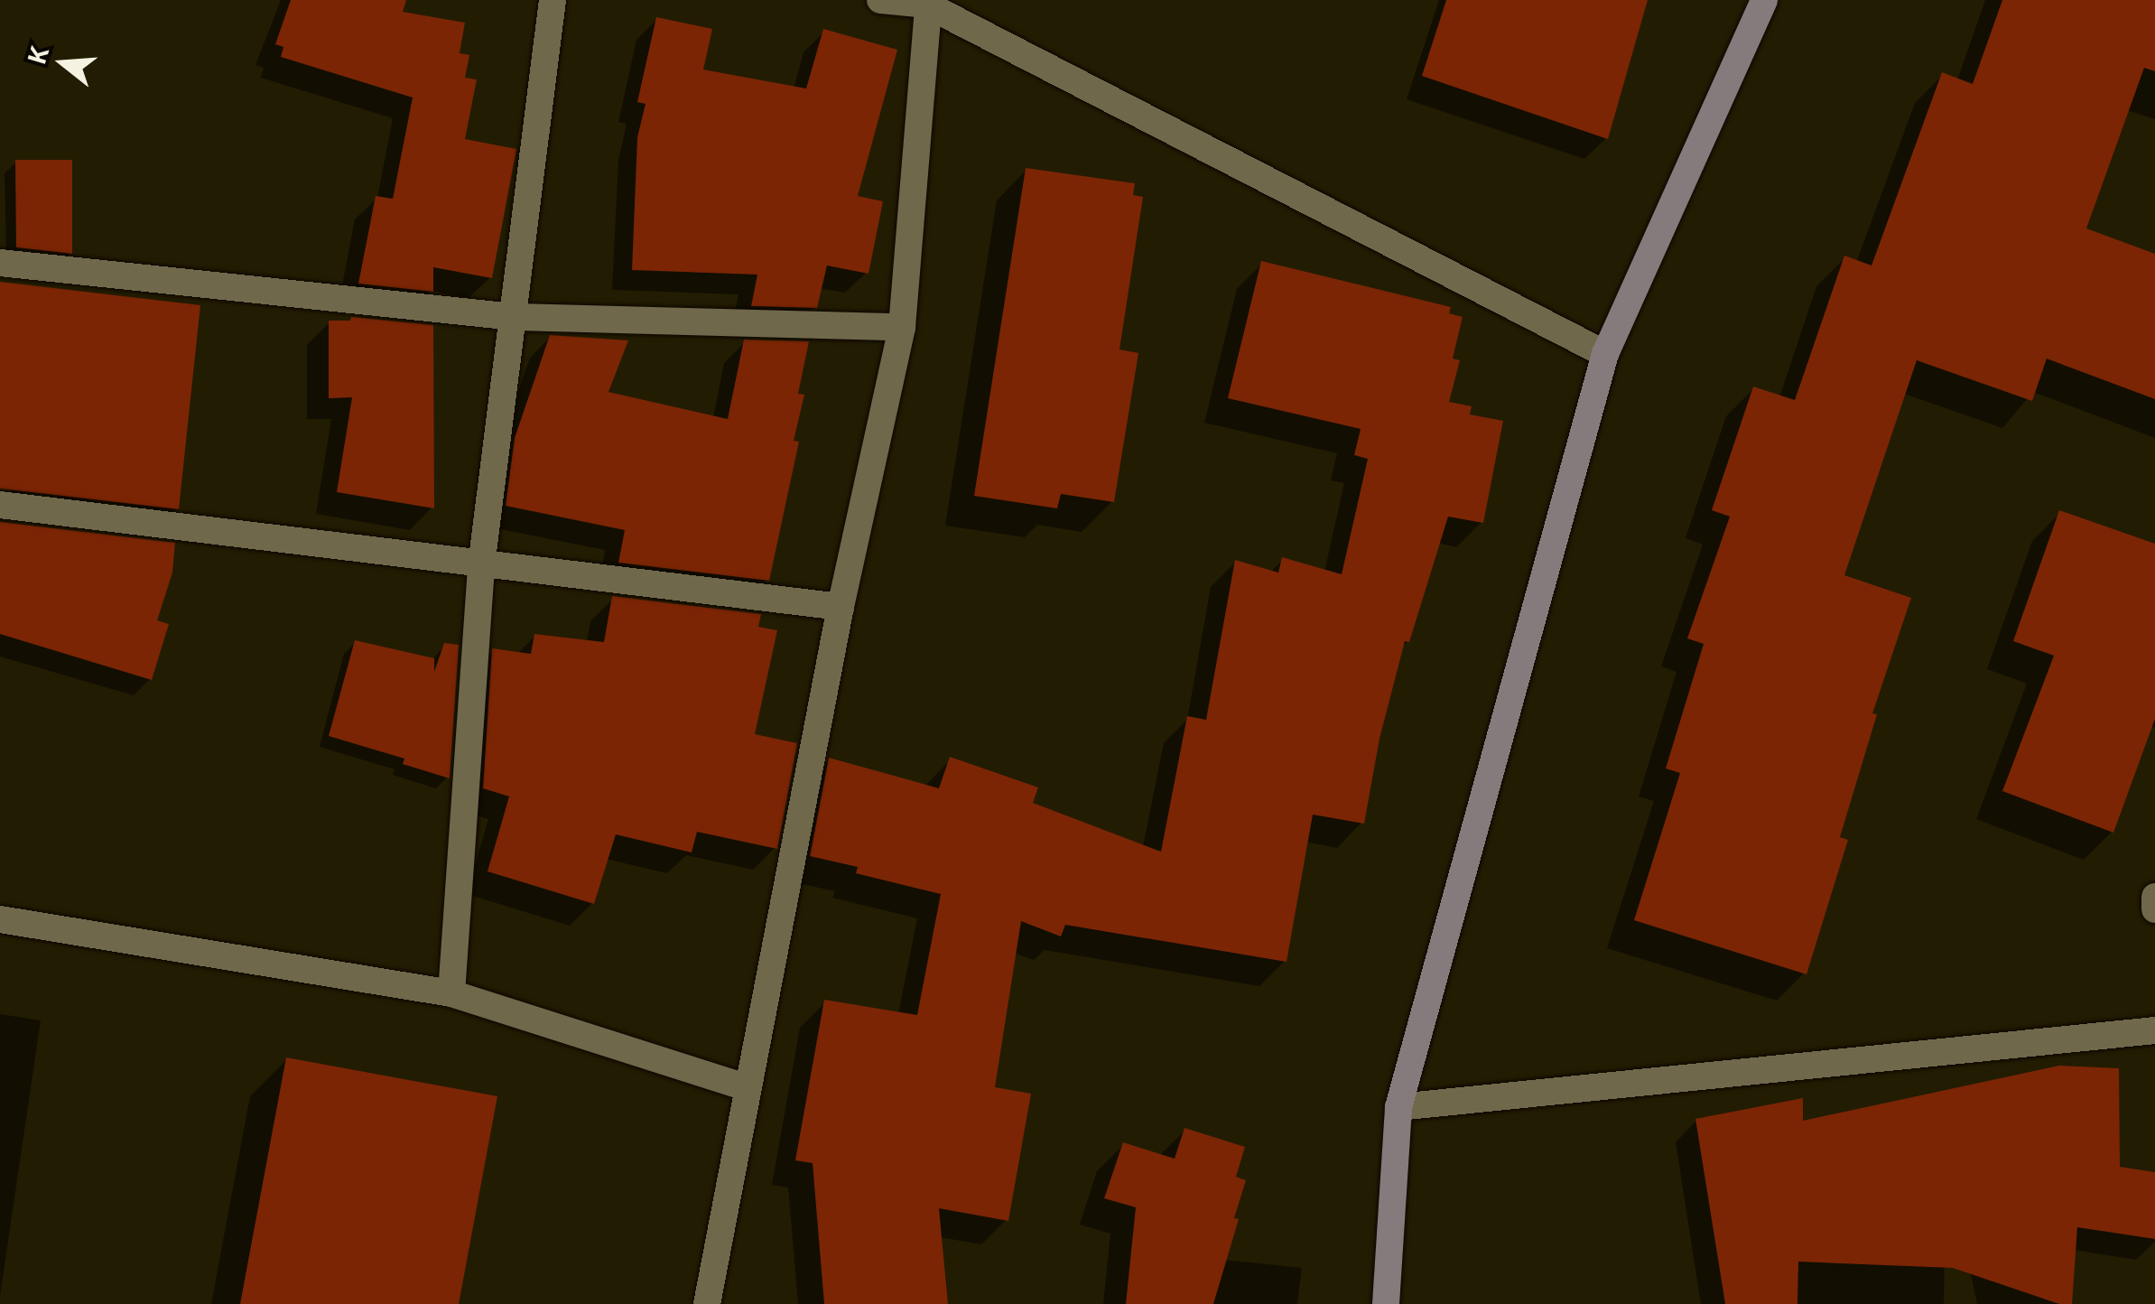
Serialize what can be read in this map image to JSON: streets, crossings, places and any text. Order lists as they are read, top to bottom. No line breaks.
{"north":"left"}
